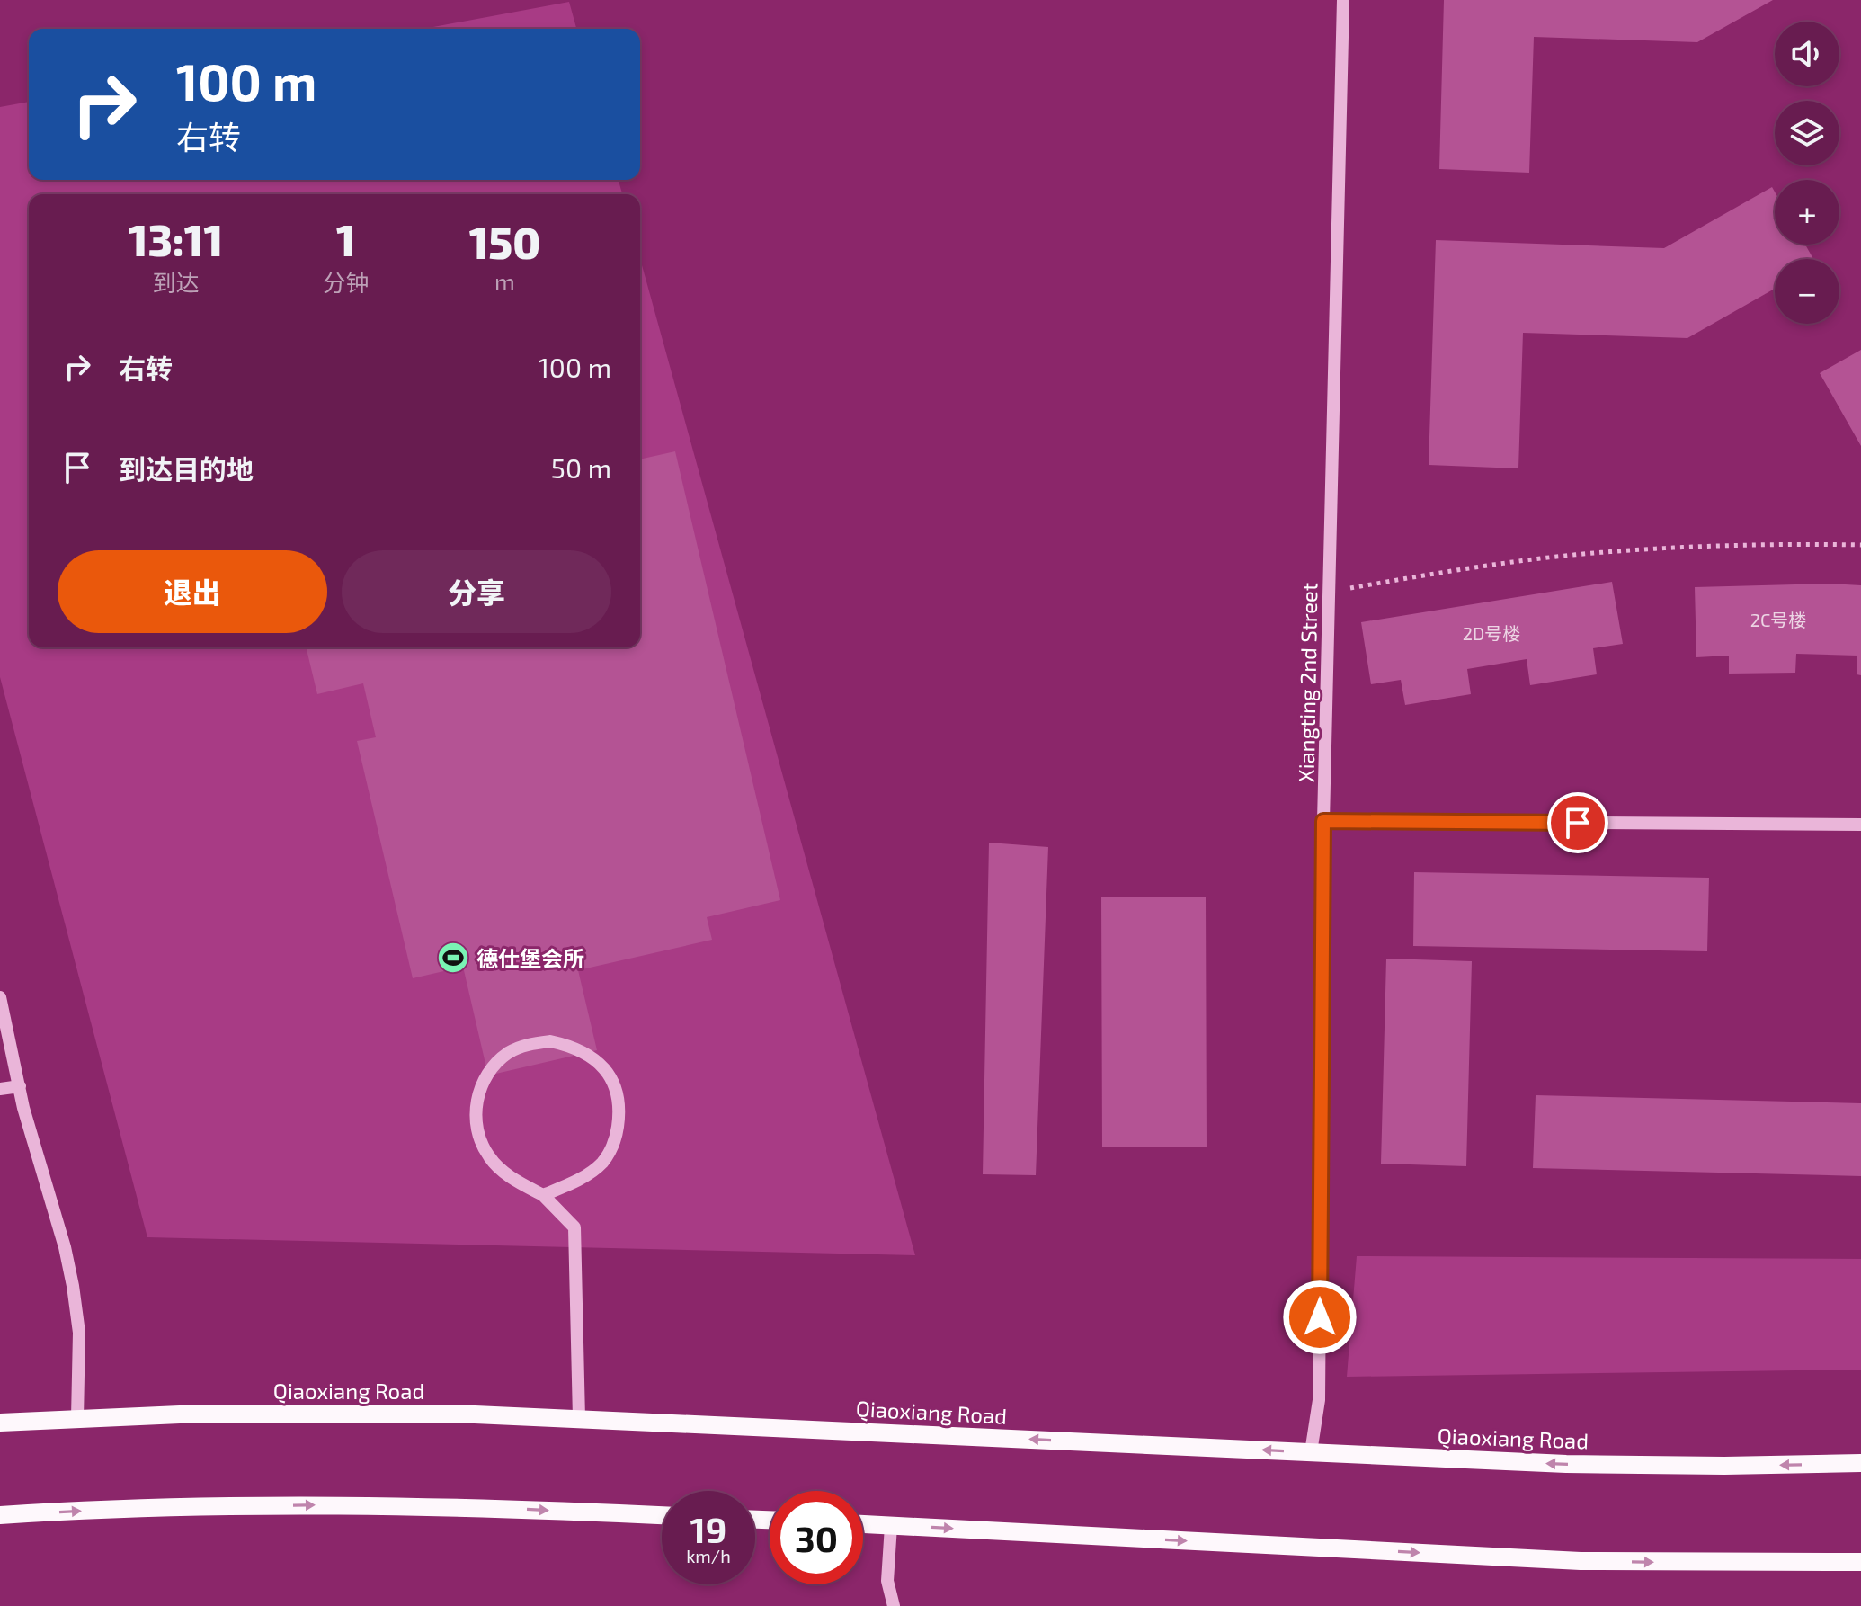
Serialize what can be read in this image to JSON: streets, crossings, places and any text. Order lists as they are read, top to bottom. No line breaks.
{"streets":{"main road":["Qiaoxiang Road"],"street":["Xiangting 2nd Street"]},"crossings":[["Xiangting 2nd Street","Qiaoxiang Road"]],"places":{"sports":["德仕堡会所"]},"house_numbers":["2C号楼","2D号楼"],"page":{"map_buttons":["+","−"],"turn":["100 m","右转"],"eta":["13:11","到达","1","分钟","150","m"],"list":[{"name":"右转","value":"100 m"},{"name":"到达目的地","value":"50 m"}],"buttons":["退出","分享"],"speed":"19 km/h","limit":"30"}}
